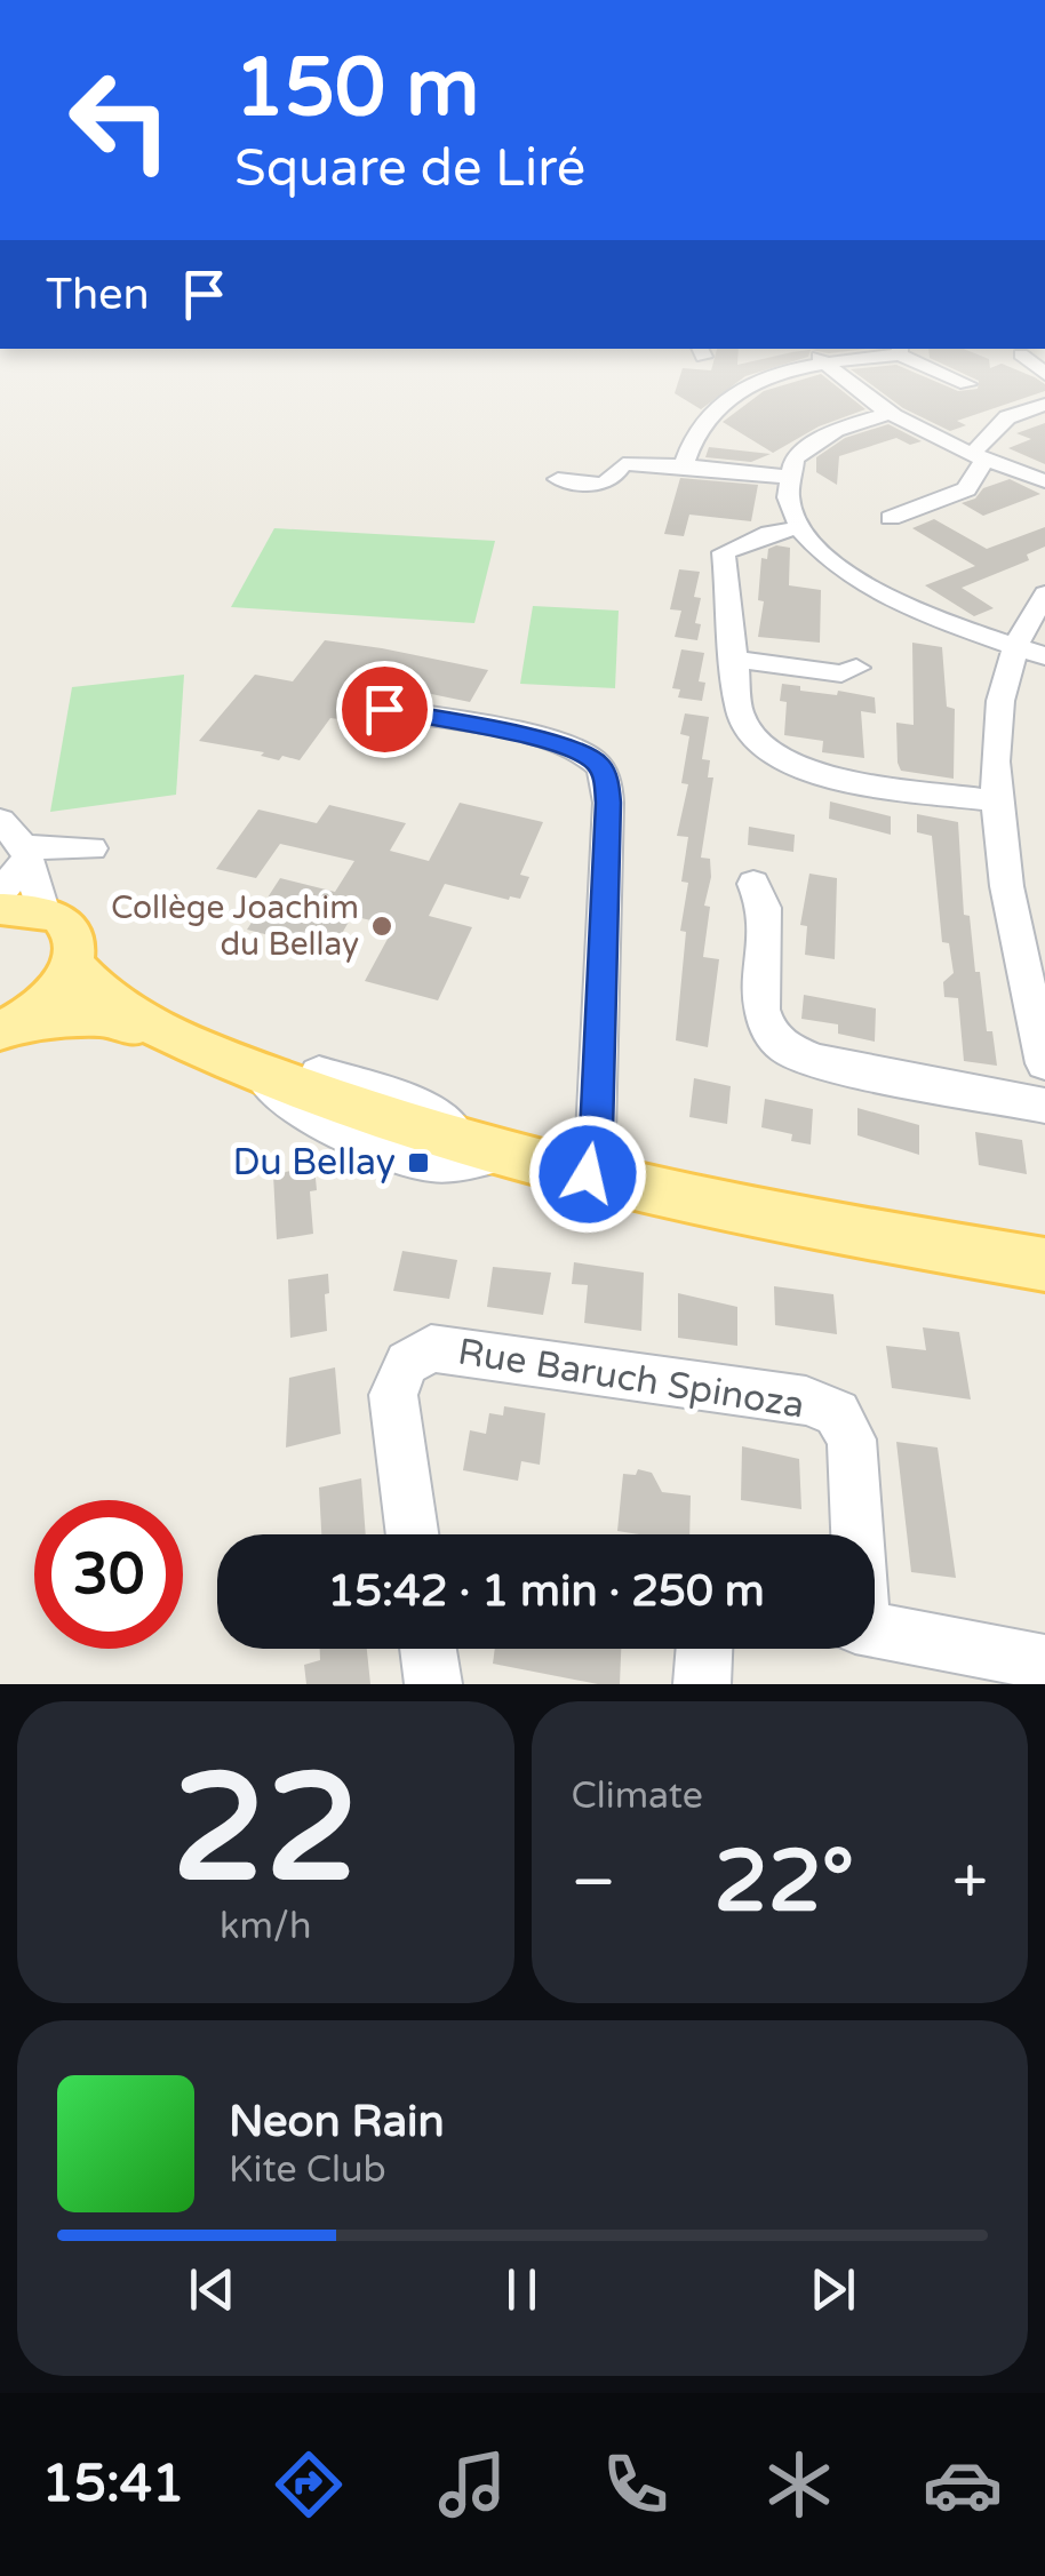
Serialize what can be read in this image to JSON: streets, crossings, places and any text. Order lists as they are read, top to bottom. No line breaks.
{"streets":{"street":["Rue Baruch Spinoza"]},"places":{"other":["Collège Joachim du Bellay"],"transit":["Du Bellay"]},"page":{"turn":["150 m","Square de Liré"],"then":"Then","limit":"30","trip":"15:42 · 1 min · 250 m","tile":[["22","km/h"],"Climate"],"heat":["−","22°","+"],"song":["Neon Rain","Kite Club"],"tabs":"15:41"}}
